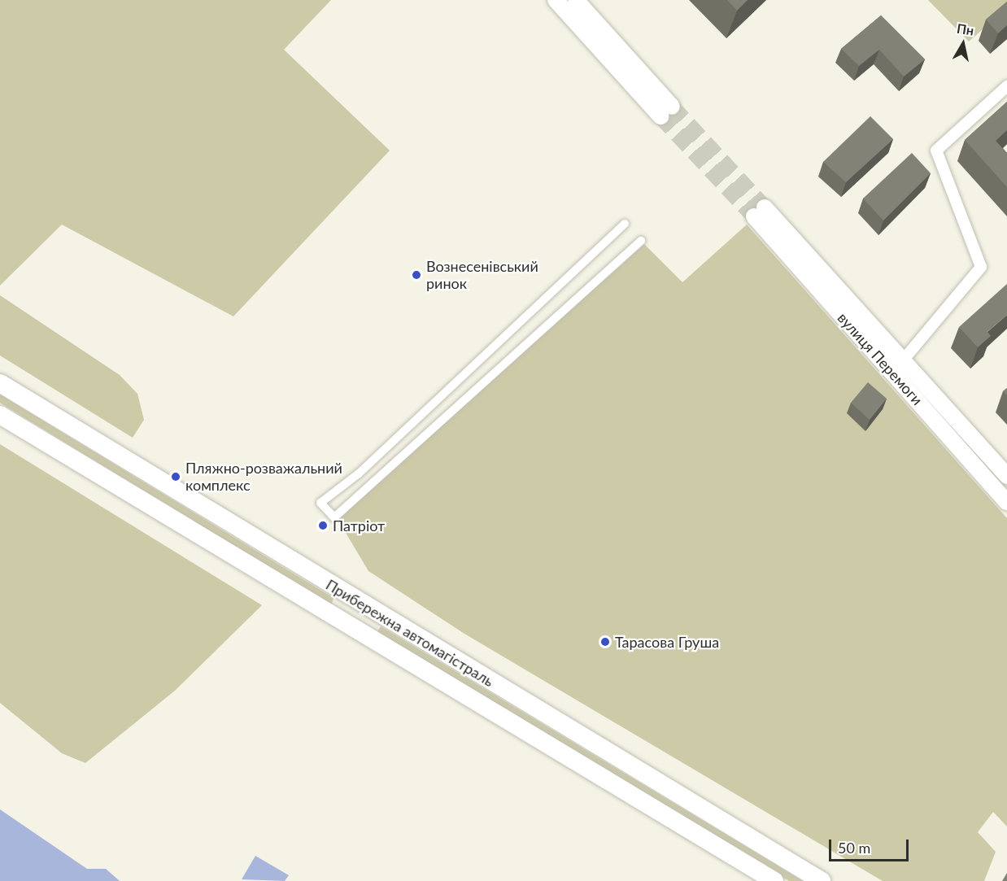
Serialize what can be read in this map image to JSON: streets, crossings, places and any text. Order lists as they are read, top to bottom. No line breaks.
{"streets":{"main road":["вулиця Перемоги","Прибережна автомагістраль"]},"places":["Вознесенівський ринок","Пляжно-розважальний комплекс","Патріот","Тарасова Груша"],"scale_bar":"50 m","north":"top"}
